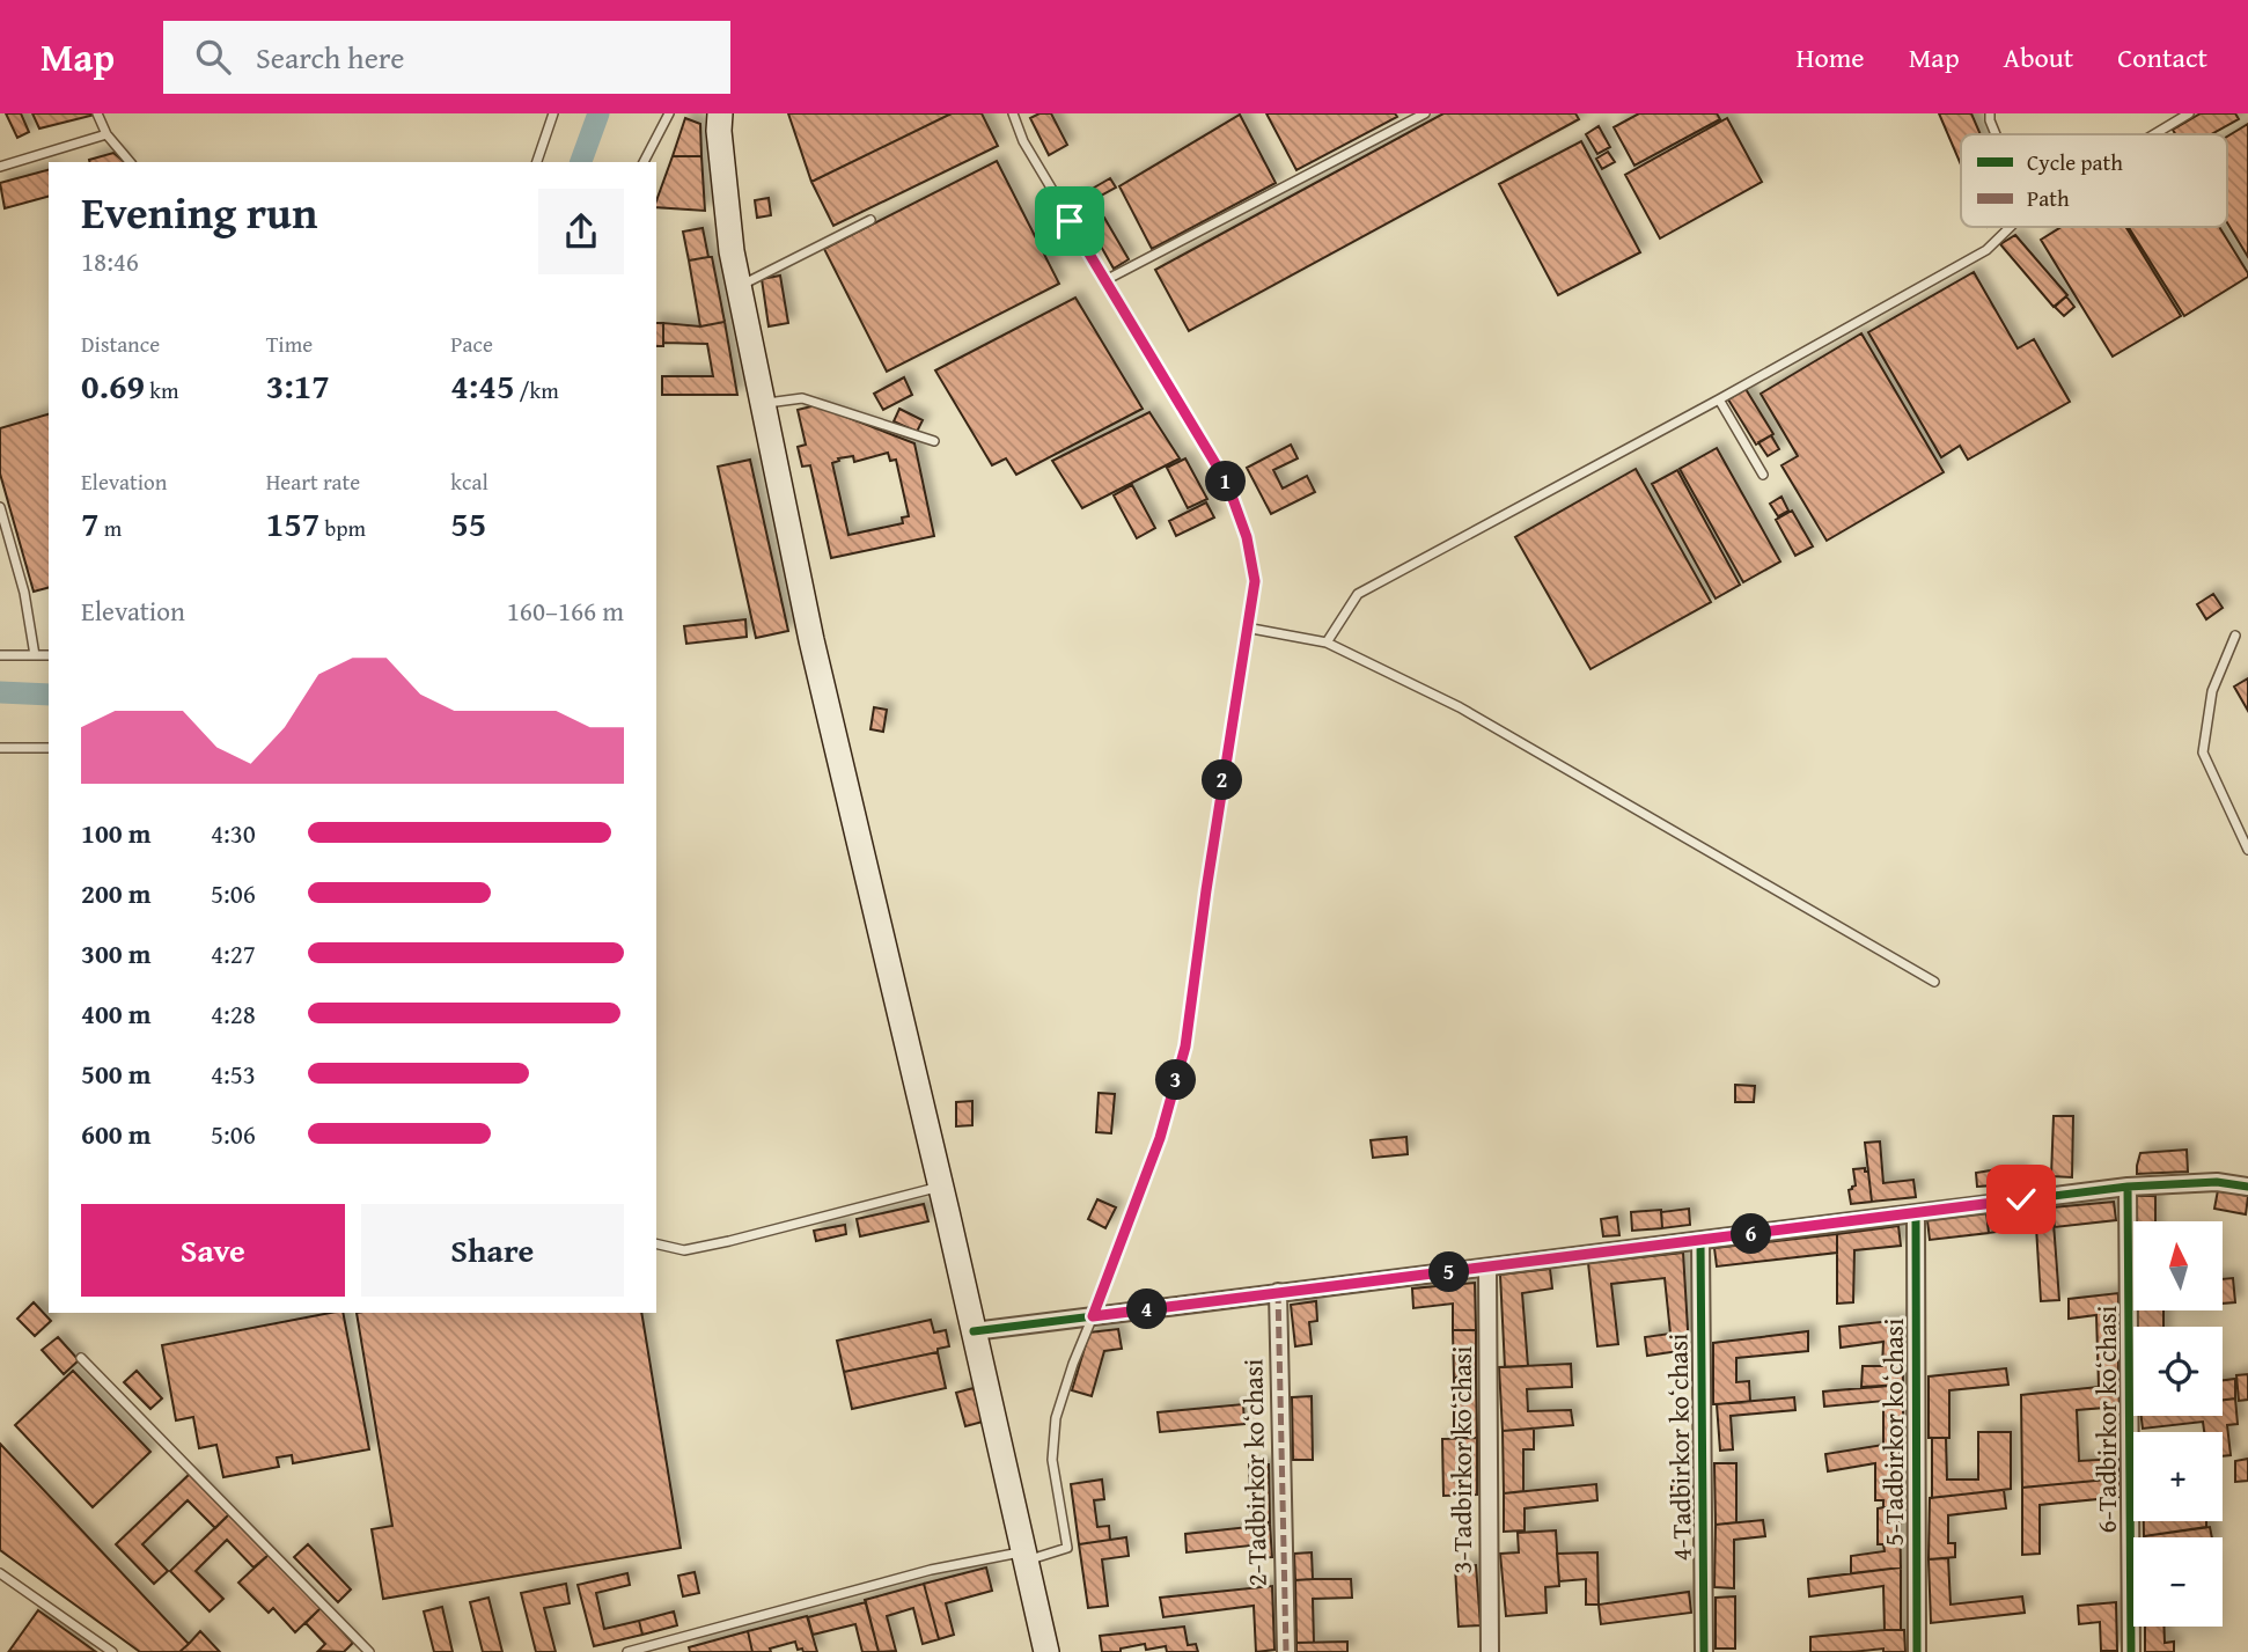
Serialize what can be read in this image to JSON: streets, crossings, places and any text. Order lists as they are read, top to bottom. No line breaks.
{"streets":{"street":["6-Tadbirkor koʻchasi","5-Tadbirkor koʻchasi","4-Tadbirkor koʻchasi","3-Tadbirkor koʻchasi","2-Tadbirkor koʻchasi"]},"legend":["Cycle path","Path"],"north":"top","page":{"header":"Map","search":"Search here","nav":["Home","Map","About","Contact"],"heading":["Evening run","18:46"],"stats":[["Distance","0.69 km"],["Time","3:17"],["Pace","4:45 /km"],["Elevation","7 m"],["Heart rate","157 bpm"],["kcal","55"]],"pins":["1","2","3","6","5","4"],"chart":["Elevation","160–166 m"],"list":[{"name":"100 m","note":"4:30"},{"name":"200 m","note":"5:06"},{"name":"300 m","note":"4:27"},{"name":"400 m","note":"4:28"},{"name":"500 m","note":"4:53"},{"name":"600 m","note":"5:06"}],"buttons":["Save","Share"],"map_buttons":["+","−"]}}
